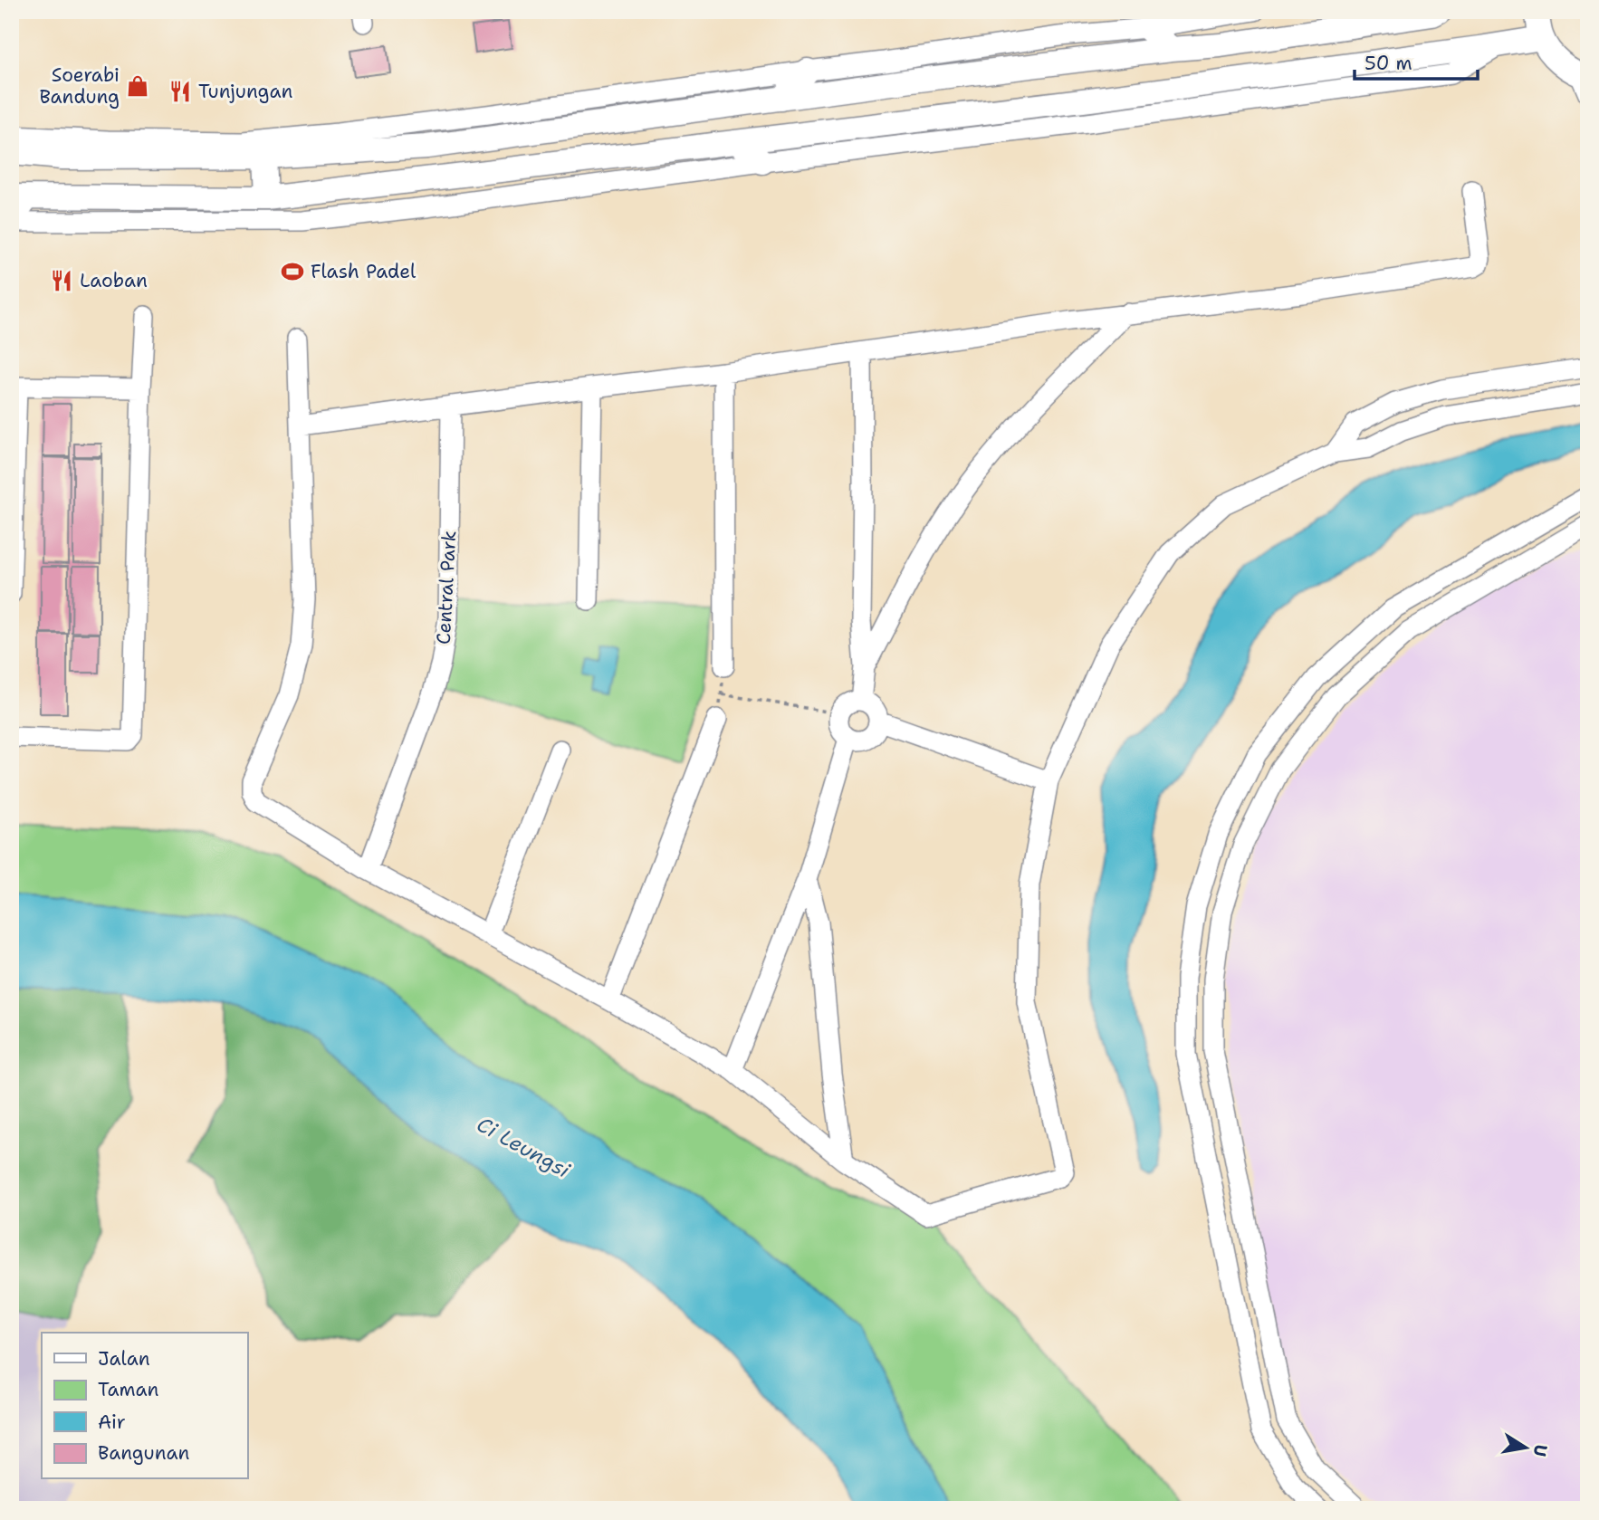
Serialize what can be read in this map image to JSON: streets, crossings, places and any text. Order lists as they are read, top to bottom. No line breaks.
{"streets":{"street":["Central Park"]},"water":["Ci Leungsi"],"places":{"shop":["Soerabi Bandung"],"restaurant":["Tunjungan","Laoban"],"sports":["Flash Padel"]},"legend":["Jalan","Taman","Air","Bangunan"],"scale_bar":"50 m","north":"right"}
